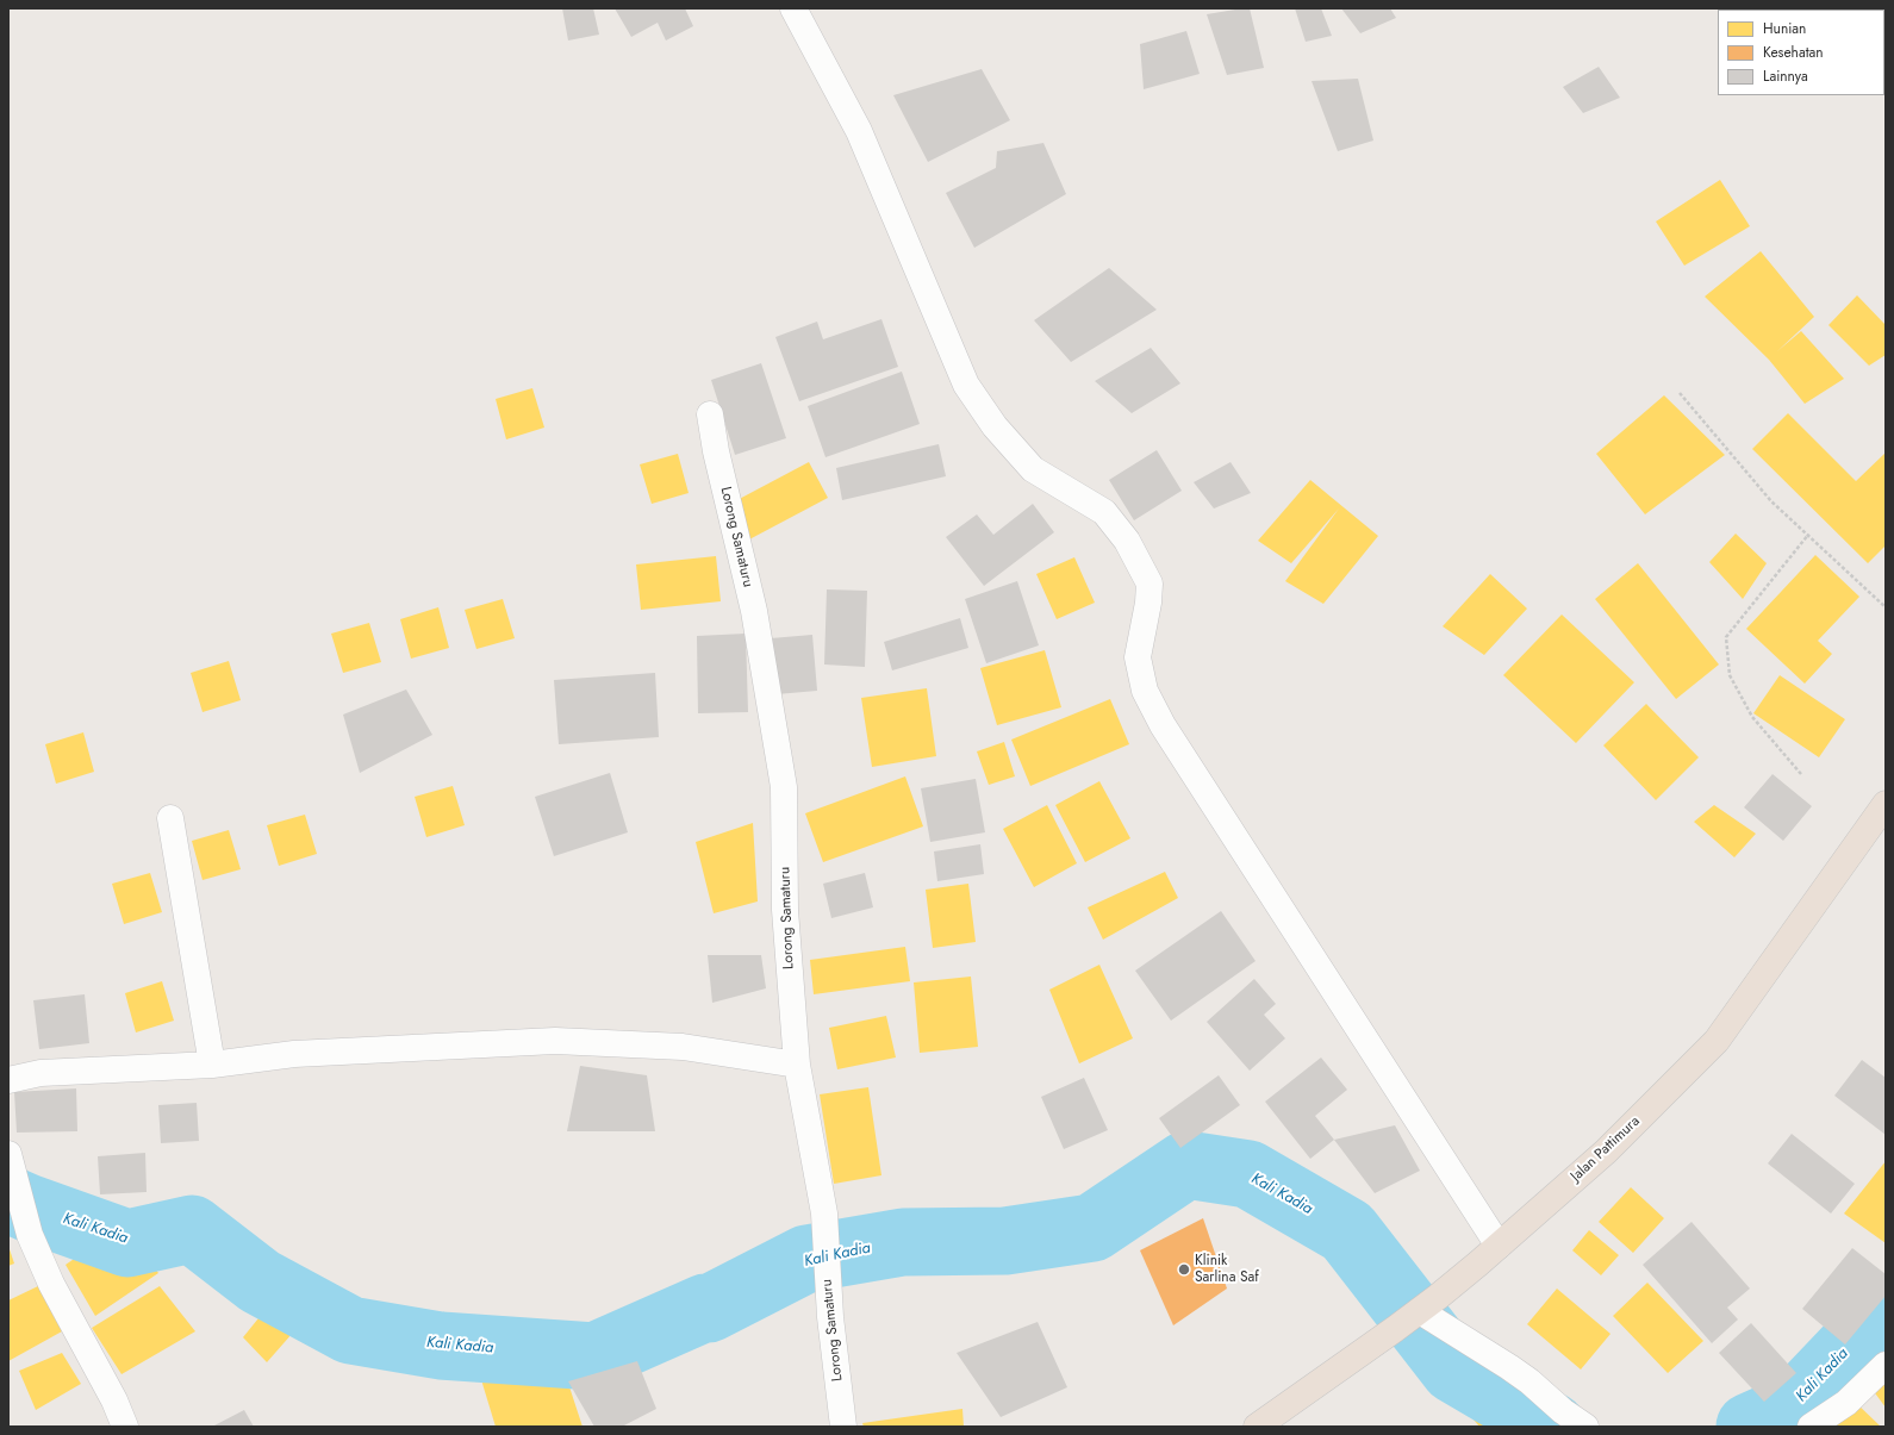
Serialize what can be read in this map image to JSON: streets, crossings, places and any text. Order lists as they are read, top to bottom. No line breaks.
{"streets":{"highway":["Jalan Pattimura"],"street":["Lorong Samaturu"]},"water":["Kali Kadia"],"places":["Klinik Sarlina Saf"],"legend":["Hunian","Kesehatan","Lainnya"]}
